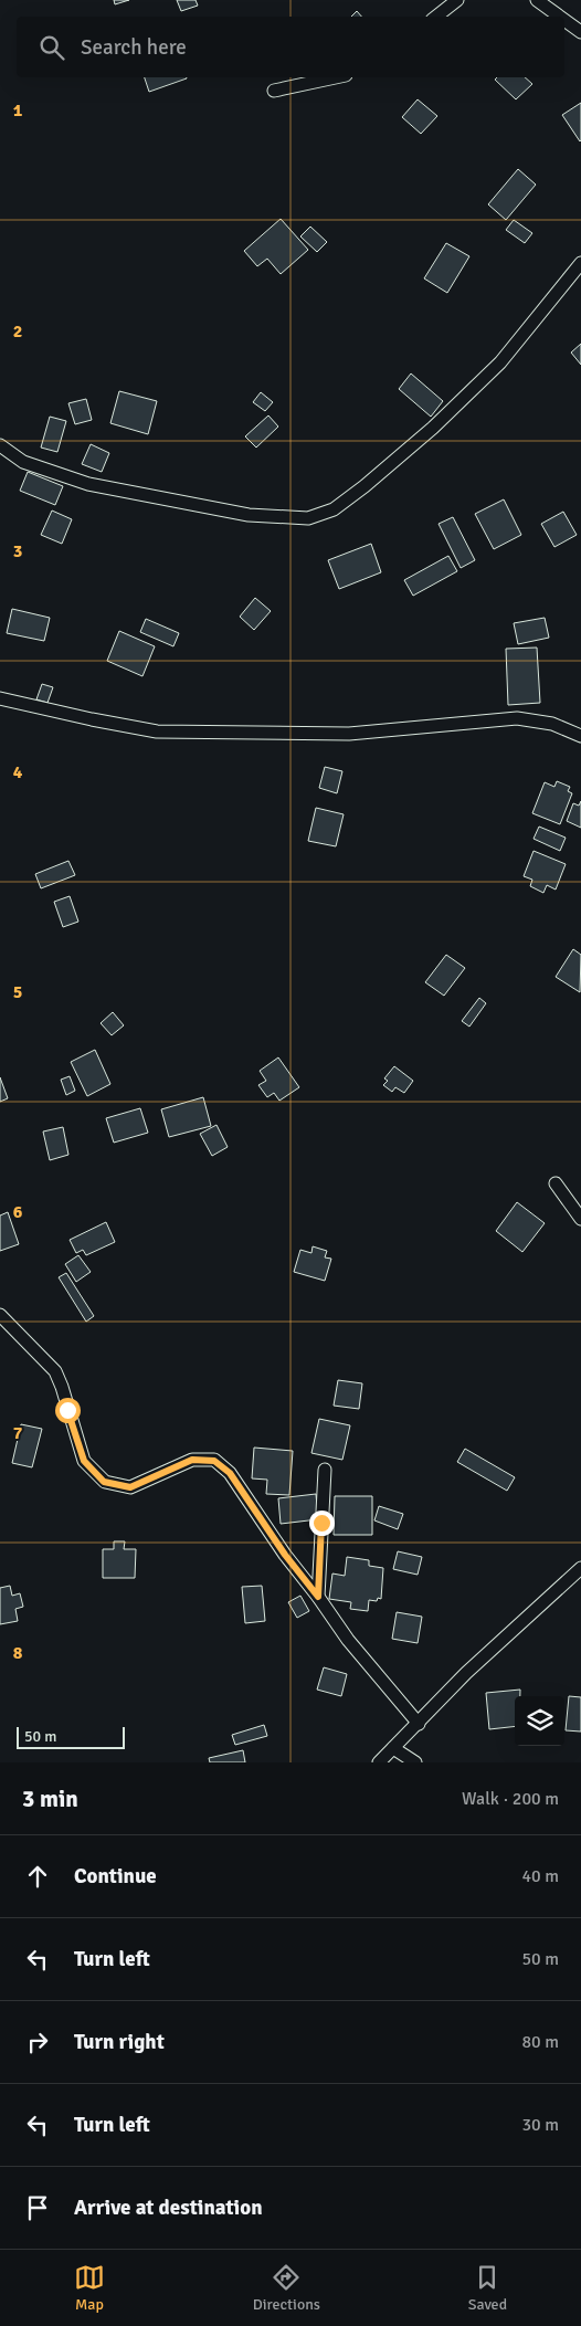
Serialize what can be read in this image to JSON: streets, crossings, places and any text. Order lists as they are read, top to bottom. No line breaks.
{"scale_bar":"50 m","page":{"search":"Search here","scale":"50 m","heading":["3 min","Walk · 200 m"],"list":[["Continue","40 m"],["Turn left","50 m"],["Turn right","80 m"],["Turn left","30 m"],"Arrive at destination"],"nav":["Map","Directions","Saved"]},"grid":{"rows":["1","2","3","4","5","6","7","8"]}}
